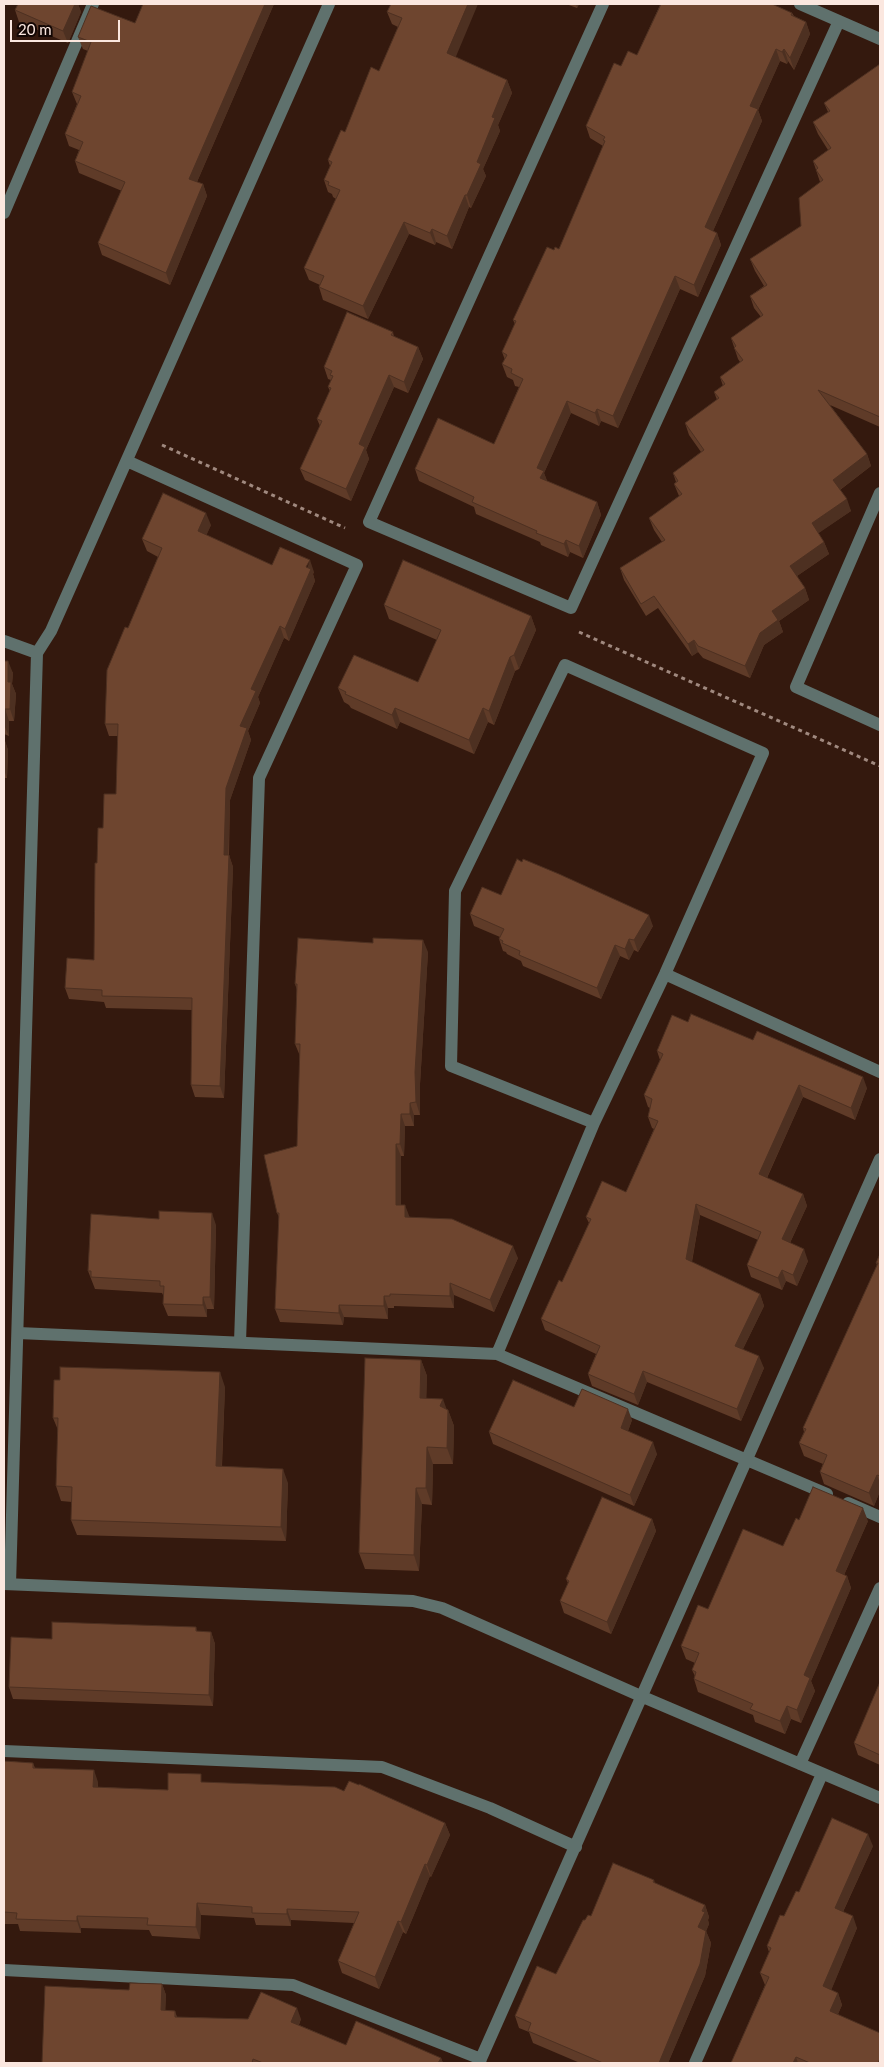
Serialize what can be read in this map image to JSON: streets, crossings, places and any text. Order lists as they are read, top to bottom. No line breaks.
{"scale_bar":"20 m"}
